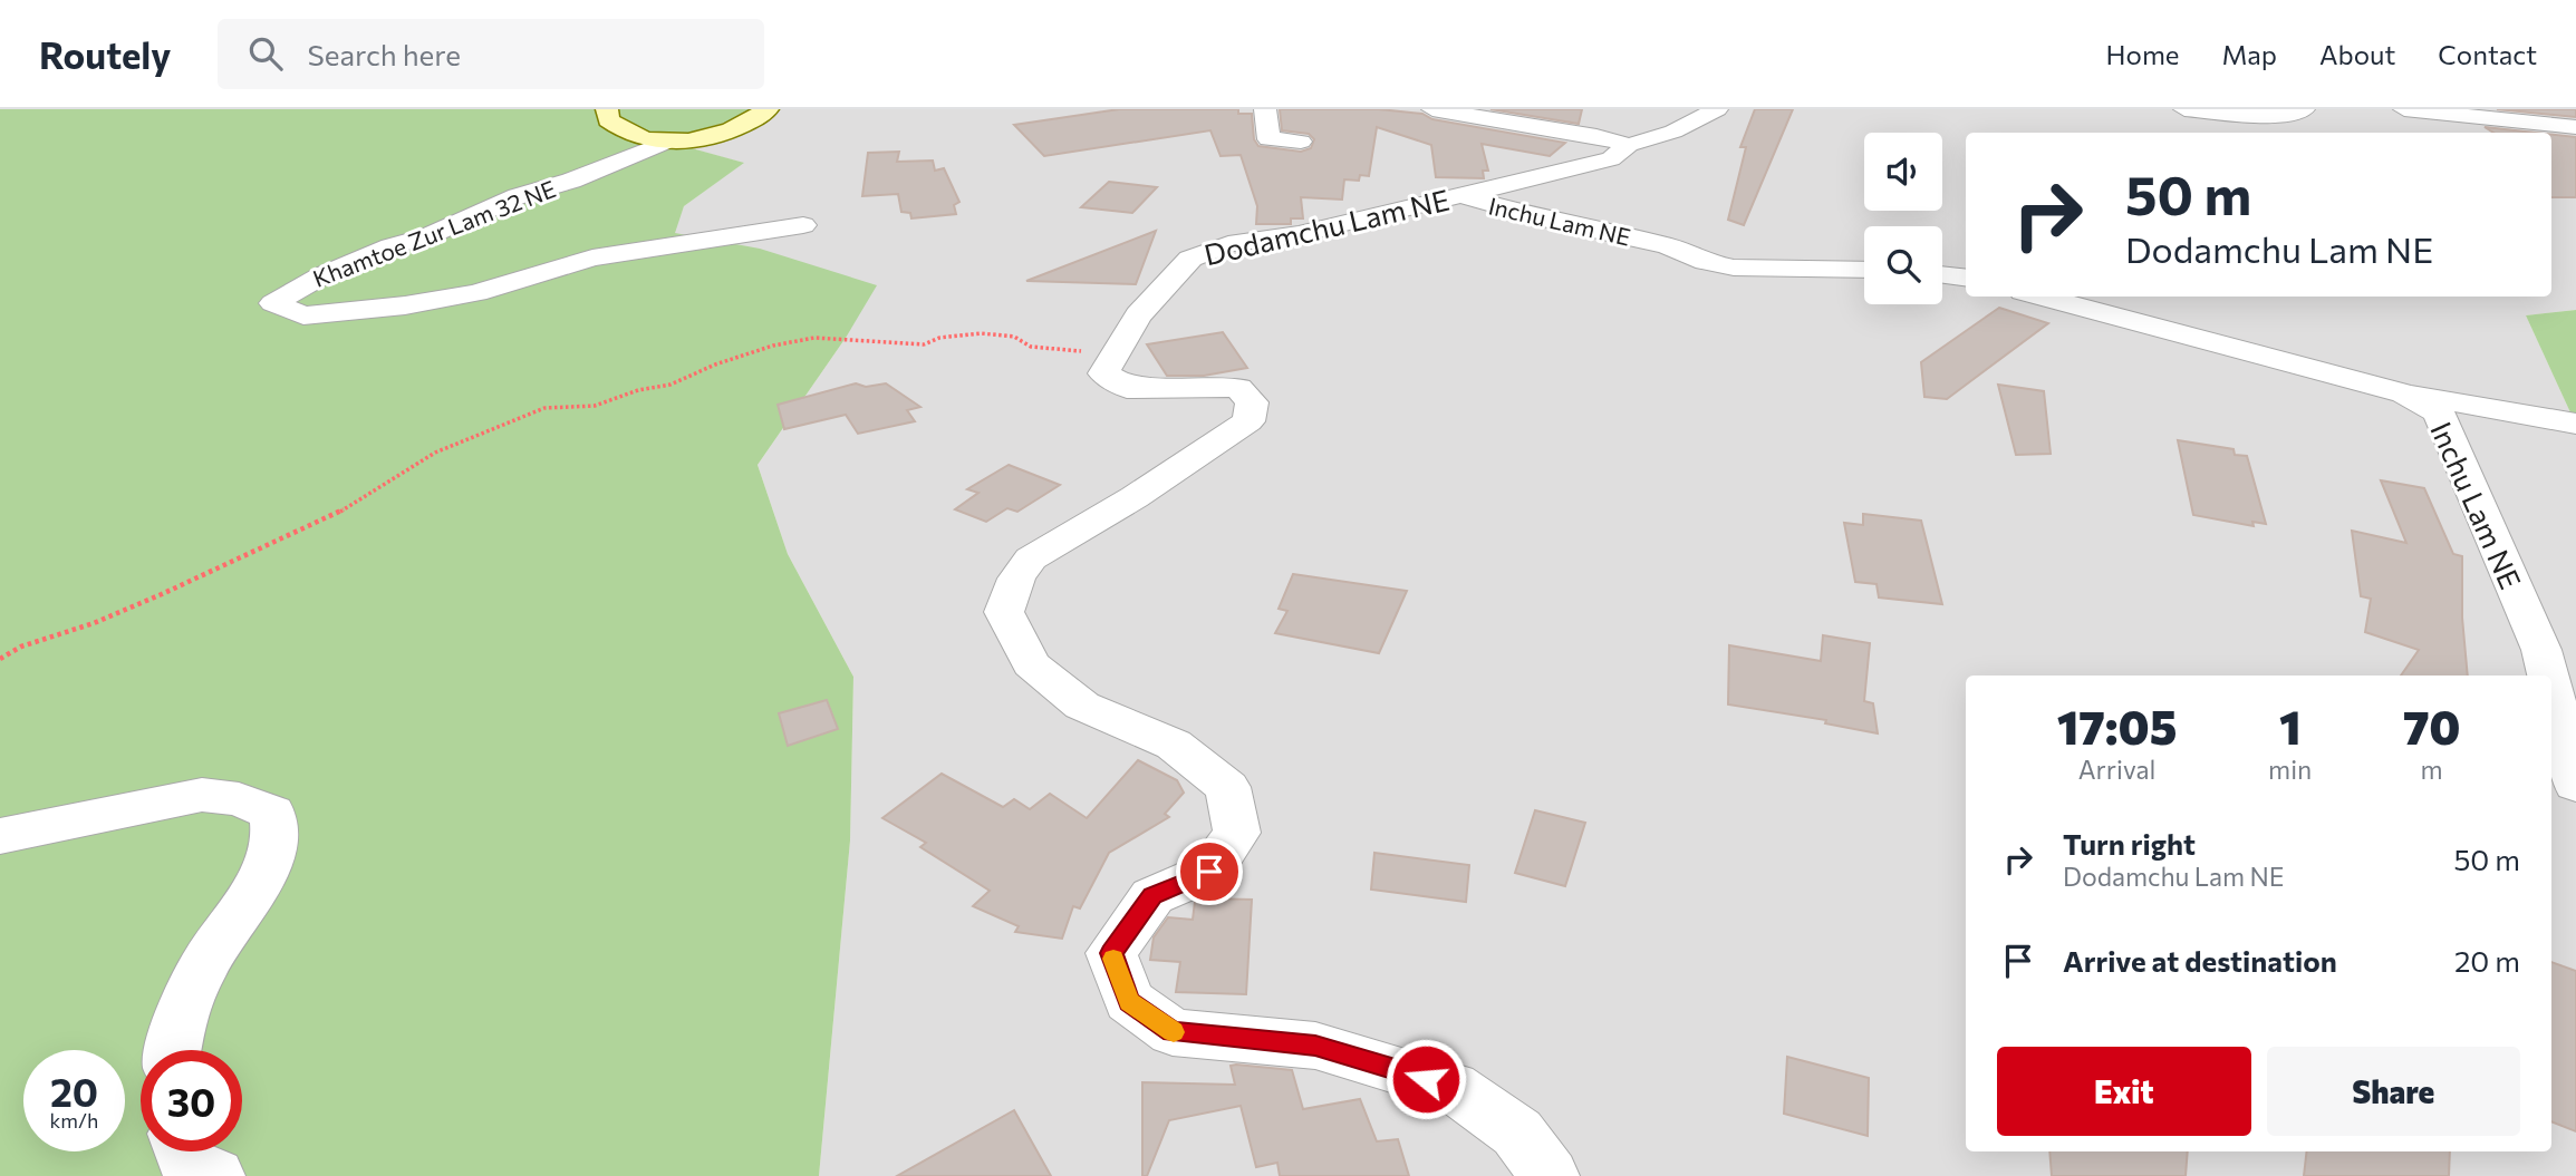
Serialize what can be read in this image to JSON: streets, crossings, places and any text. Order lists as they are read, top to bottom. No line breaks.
{"streets":{"street":["Inchu Lam NE","Dodamchu Lam NE","Khamtoe Zur Lam 32 NE"]},"crossings":[["Inchu Lam NE","Dodamchu Lam NE"]],"page":{"header":"Routely","search":"Search here","nav":["Home","Map","About","Contact"],"turn":["50 m","Dodamchu Lam NE"],"eta":["17:05","Arrival","1","min","70","m"],"list":[{"name":"Turn right","note":"Dodamchu Lam NE","value":"50 m"},{"name":"Arrive at destination","value":"20 m"}],"buttons":["Exit","Share"],"speed":"20 km/h","limit":"30"}}
